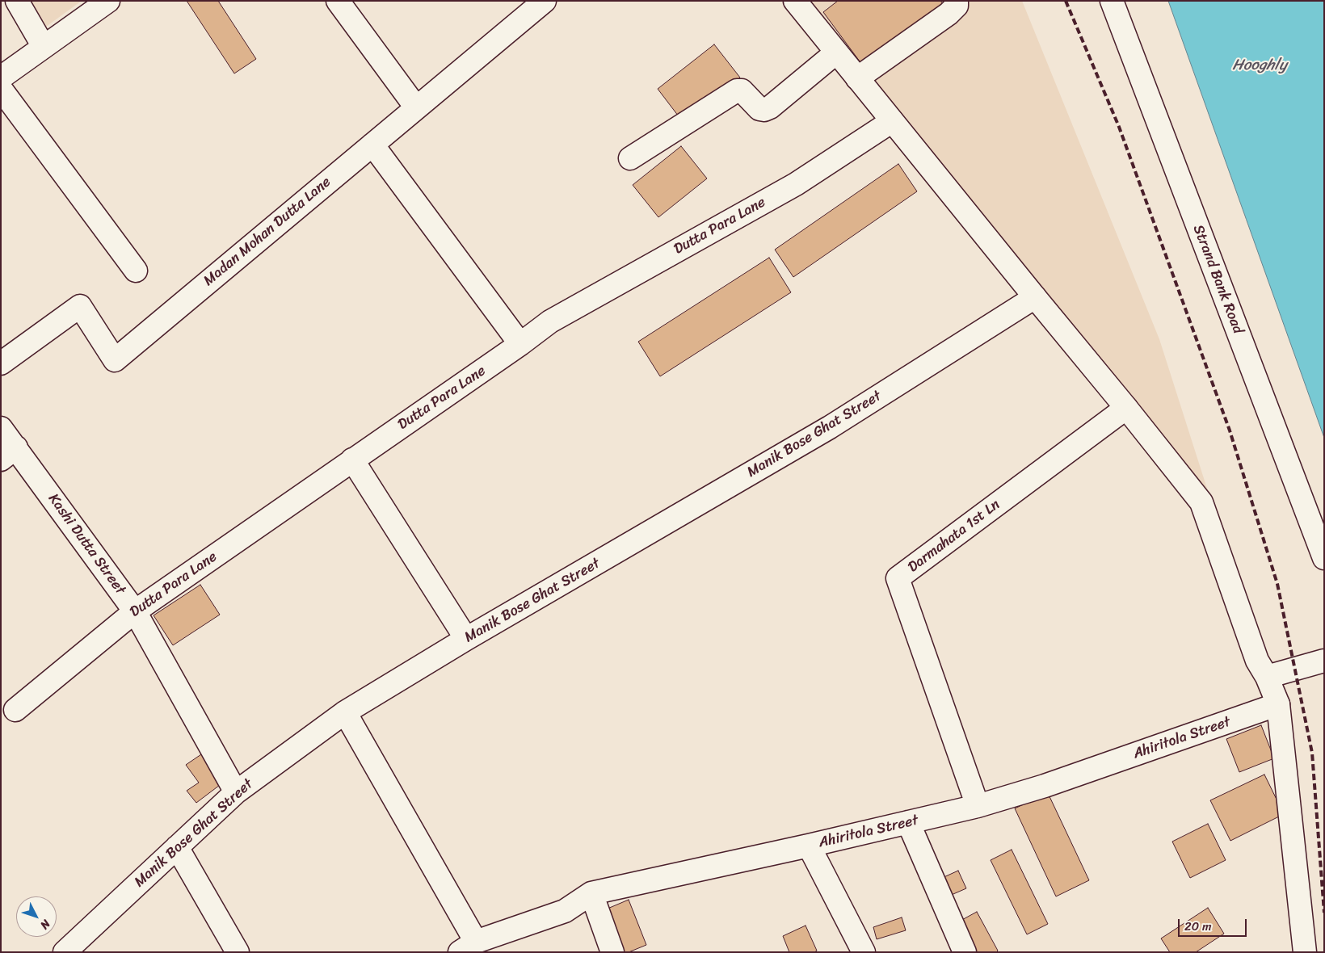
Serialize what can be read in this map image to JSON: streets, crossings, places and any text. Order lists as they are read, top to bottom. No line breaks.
{"streets":{"main road":["Dutta Para Lane","Madan Mohan Dutta Lane","Strand Bank Road","Manik Bose Ghat Street","Darmahata 1st Ln","Kashi Dutta Street","Ahiritola Street"]},"crossings":[["Dutta Para Lane","Kashi Dutta Street"],["Manik Bose Ghat Street","Kashi Dutta Street"],["Darmahata 1st Ln","Ahiritola Street"]],"water":["Hooghly"],"scale_bar":"20 m","north":"bottom right"}
